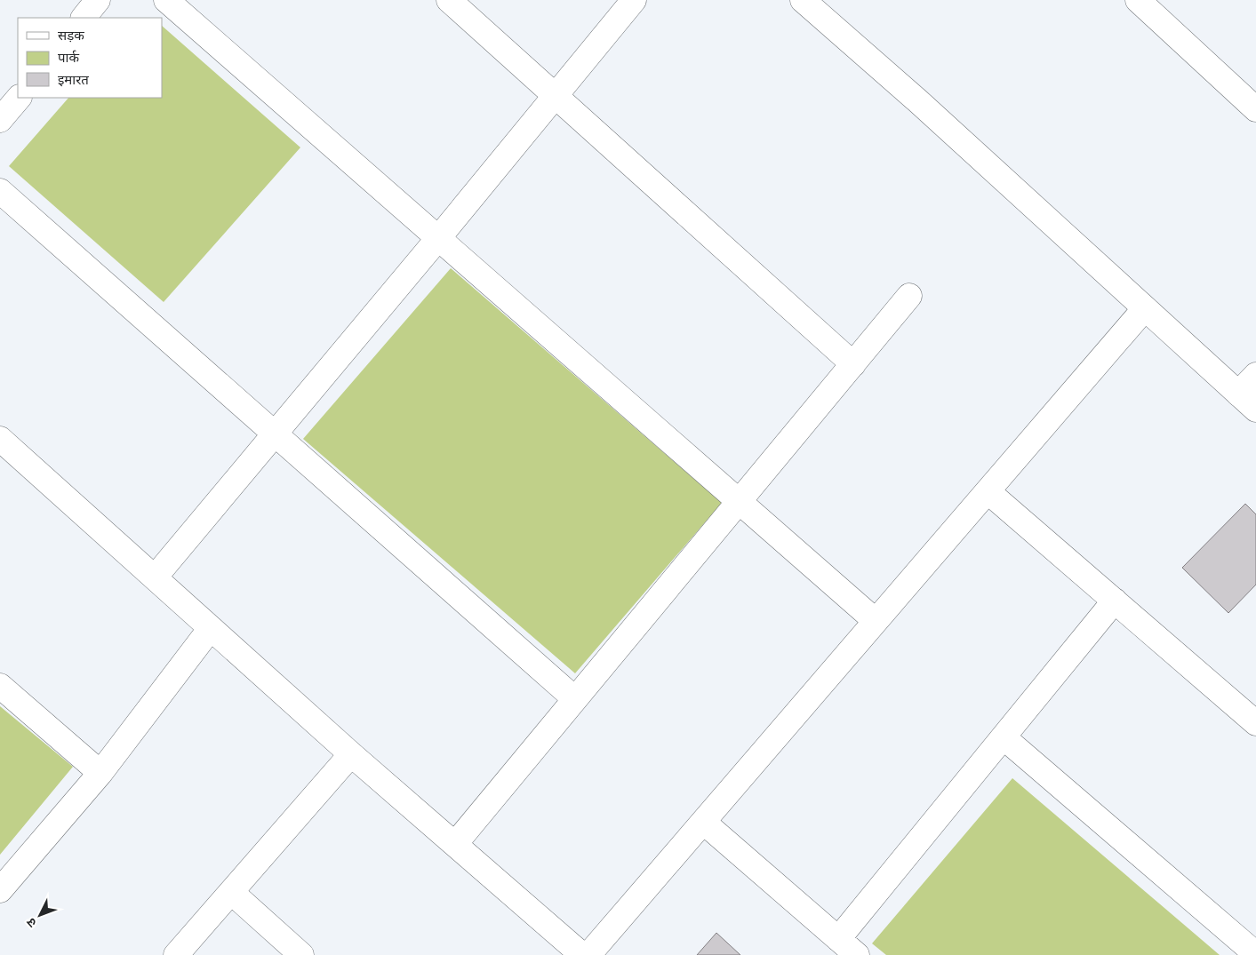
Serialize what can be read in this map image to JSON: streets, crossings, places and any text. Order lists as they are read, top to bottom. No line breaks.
{"legend":["सड़क","पार्क","इमारत"],"north":"bottom left"}
